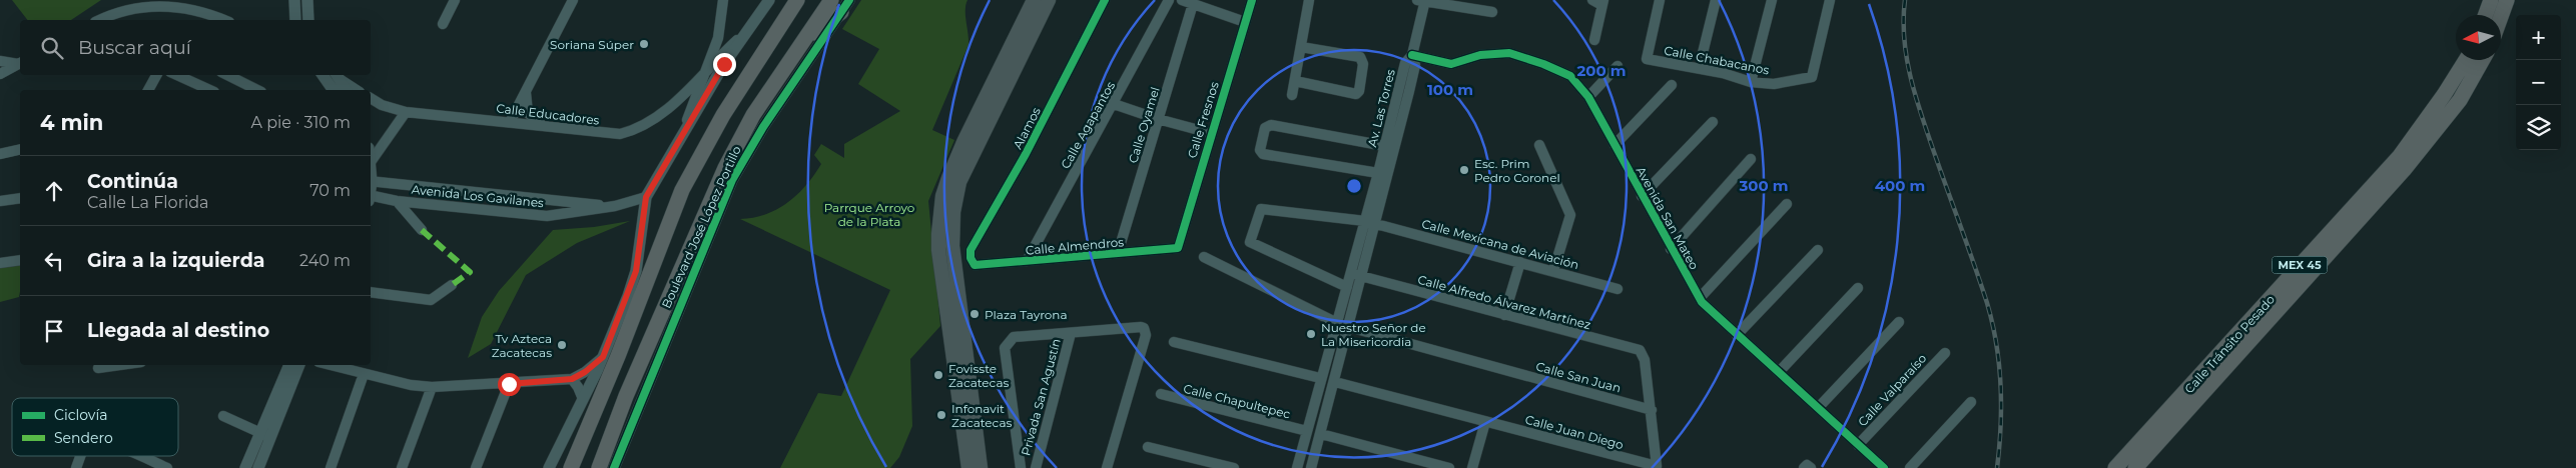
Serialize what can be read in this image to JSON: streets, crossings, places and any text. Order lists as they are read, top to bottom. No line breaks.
{"streets":{"main road":["Boulevard José López Portillo","MEX 45","Calle Tránsito Pesado"],"street":["Calle Chabacanos","Av. Las Torres","Calle Educadores","Calle Fresnos","Calle Agapantos","Calle Oyamel","Alamos","Avenida Los Gavilanes","Avenida San Mateo","Calle Mexicana de Aviación","Calle Almendros","Calle Alfredo Álvarez Martínez","Calle San Juan","Calle Valparaíso","Privada San Agustín","Calle Chapultepec","Calle Juan Diego"]},"crossings":[["Av. Las Torres","Avenida San Mateo"],["Av. Las Torres","Calle Mexicana de Aviación"],["Av. Las Torres","Calle Alfredo Álvarez Martínez"],["Av. Las Torres","Calle San Juan"],["Av. Las Torres","Calle Chapultepec"],["Av. Las Torres","Calle Juan Diego"],["Calle Fresnos","Calle Almendros"],["Calle Agapantos","Calle Almendros"],["Calle Oyamel","Calle Almendros"],["Alamos","Calle Almendros"],["Avenida San Mateo","Calle Valparaíso"],["Calle Alfredo Álvarez Martínez","Calle San Juan"]],"parks":["Parrque Arroyo de la Plata"],"places":["Soriana Súper","Esc. Prim Pedro Coronel","Plaza Tayrona","Nuestro Señor de La Misericordia","Tv Azteca Zacatecas","Fovisste Zacatecas","Infonavit Zacatecas"],"legend":["Ciclovía","Sendero"],"north":"left","page":{"map_buttons":["+","−"],"search":"Buscar aquí","heading":["4 min","A pie · 310 m"],"list":[["Continúa","Calle La Florida","70 m"],["Gira a la izquierda","240 m"],"Llegada al destino"]},"rings":["200 m","100 m","300 m","400 m"]}
